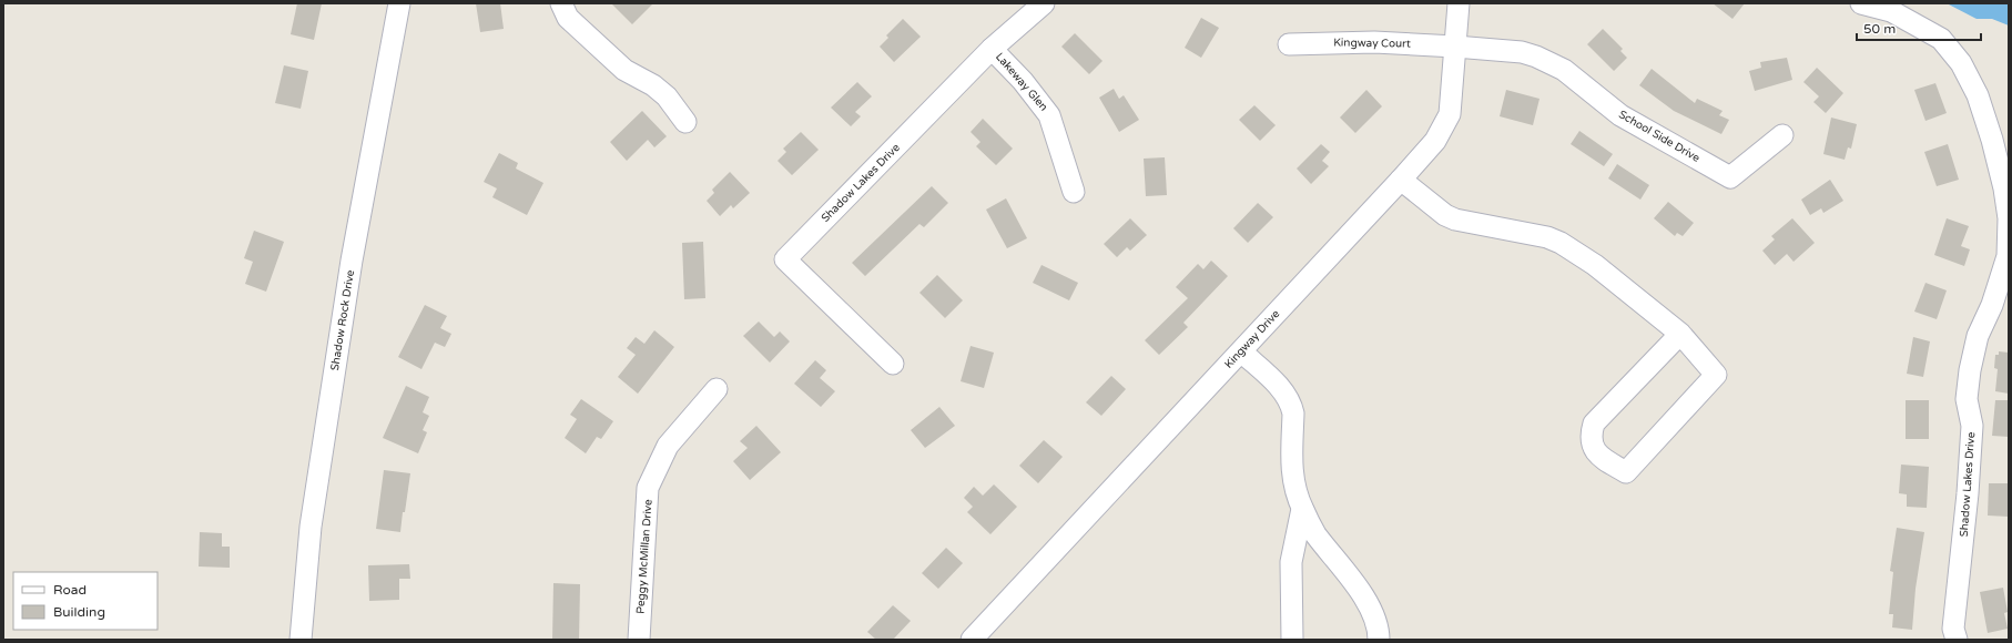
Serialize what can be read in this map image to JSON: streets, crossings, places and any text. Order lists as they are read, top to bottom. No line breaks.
{"streets":{"street":["Kingway Court","Lakeway Glen","School Side Drive","Shadow Lakes Drive","Shadow Rock Drive","Kingway Drive","Peggy McMillan Drive"]},"crossings":[["Kingway Court","School Side Drive"],["Kingway Court","Kingway Drive"],["Lakeway Glen","Shadow Lakes Drive"],["School Side Drive","Kingway Drive"]],"legend":["Road","Building"],"scale_bar":"50 m"}
